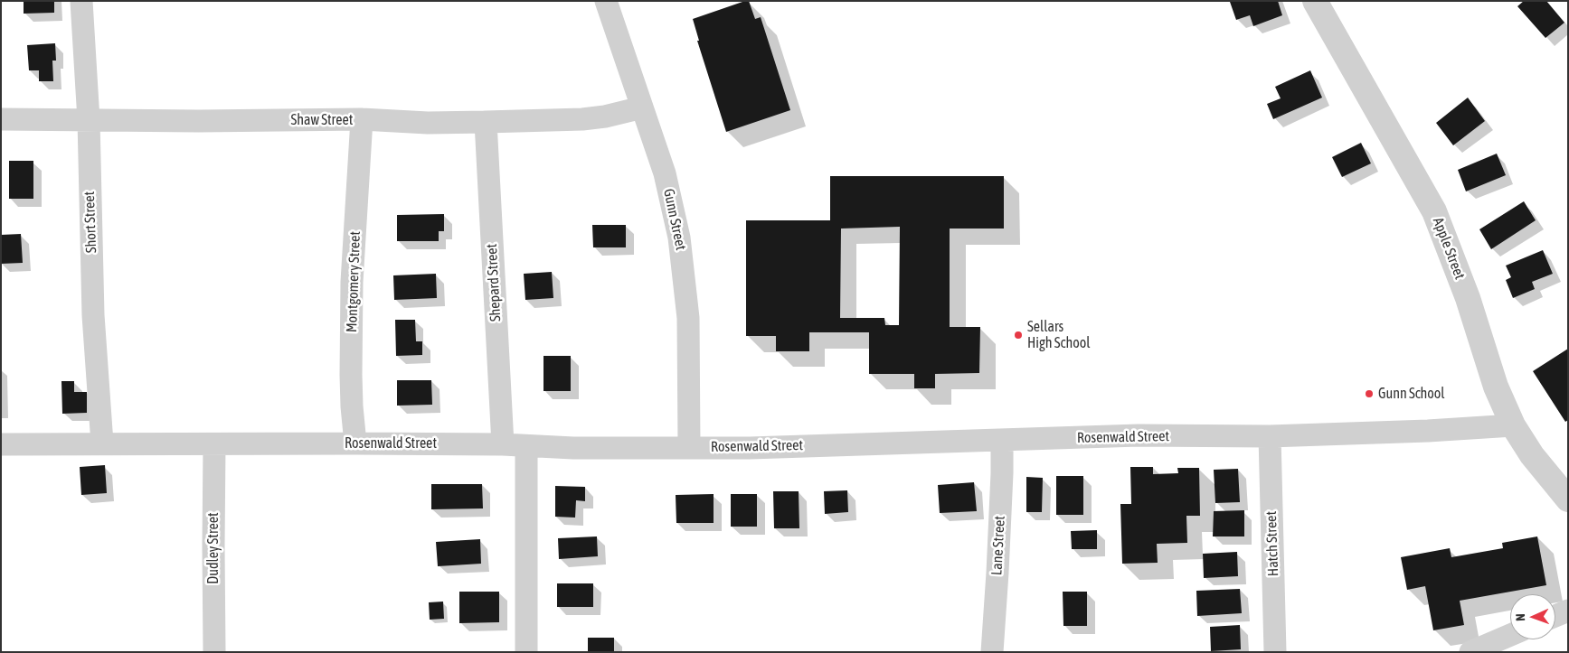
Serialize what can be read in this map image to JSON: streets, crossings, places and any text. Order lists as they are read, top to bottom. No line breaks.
{"streets":{"street":["Shaw Street","Gunn Street","Short Street","Apple Street","Montgomery Street","Shepard Street","Rosenwald Street","Hatch Street","Lane Street","Dudley Street"]},"crossings":[["Shaw Street","Gunn Street"],["Shaw Street","Short Street"],["Shaw Street","Montgomery Street"],["Shaw Street","Shepard Street"],["Gunn Street","Rosenwald Street"],["Short Street","Rosenwald Street"],["Apple Street","Rosenwald Street"],["Montgomery Street","Rosenwald Street"],["Shepard Street","Rosenwald Street"],["Rosenwald Street","Hatch Street"],["Rosenwald Street","Lane Street"],["Rosenwald Street","Dudley Street"]],"places":["Sellars High School","Gunn School"],"north":"left"}
